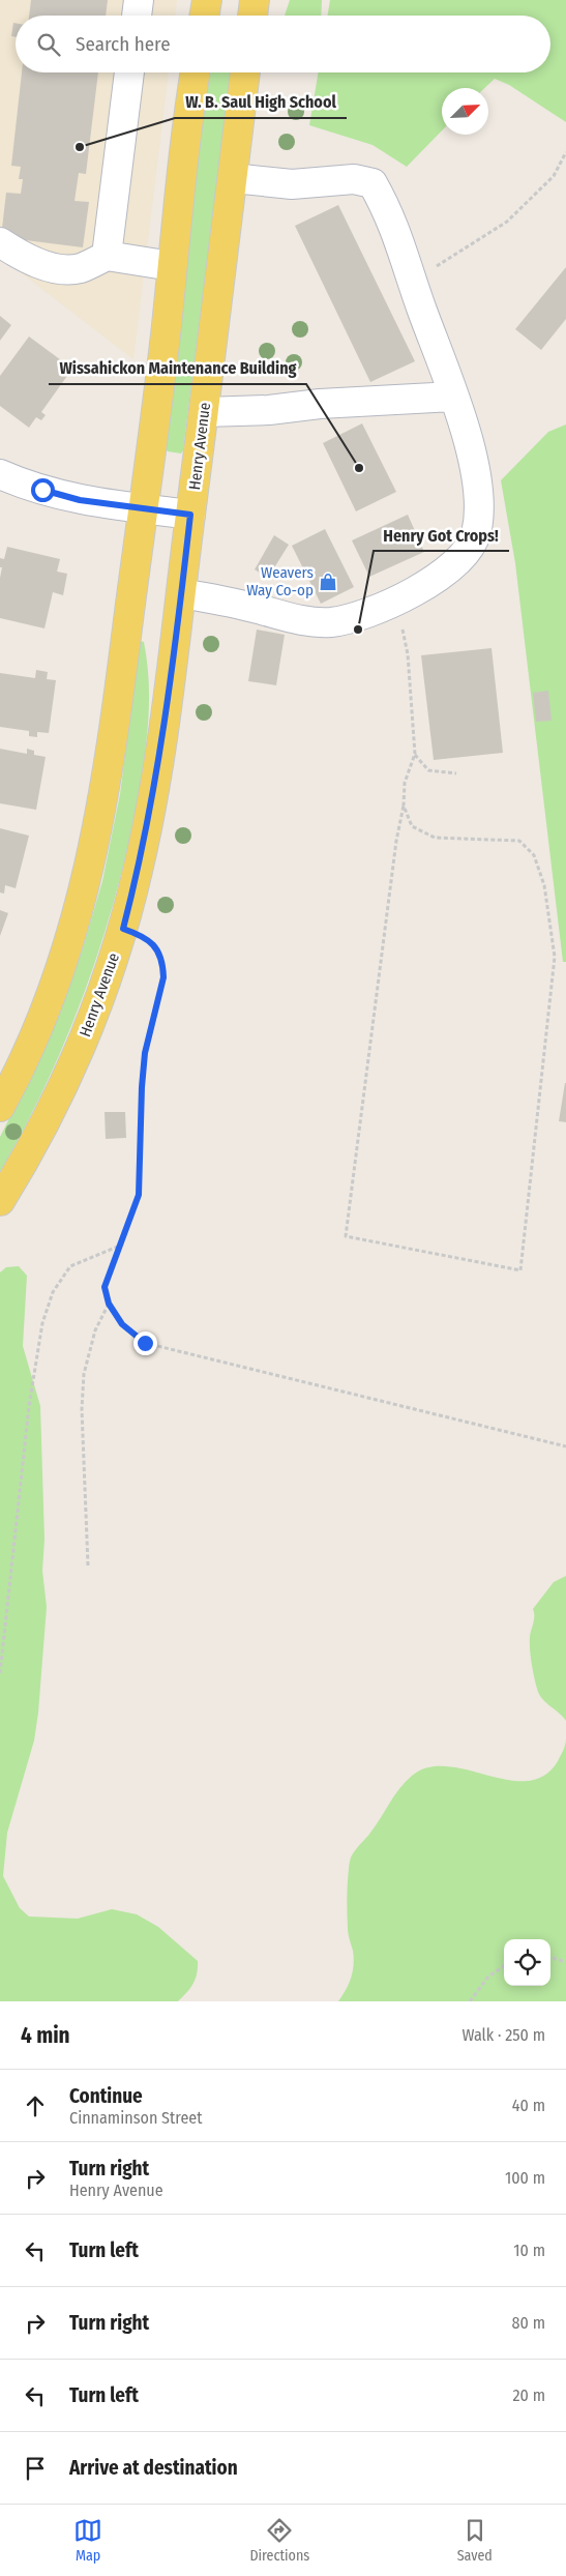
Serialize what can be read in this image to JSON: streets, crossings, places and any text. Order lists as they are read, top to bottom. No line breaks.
{"streets":{"main road":["Henry Avenue"]},"places":{"other":["W. B. Saul High School","Wissahickon Maintenance Building","Henry Got Crops!"],"shop":["Weavers Way Co-op"]},"north":"top right","page":{"search":"Search here","heading":["4 min","Walk · 250 m"],"list":[["Continue","Cinnaminson Street","40 m"],["Turn right","Henry Avenue","100 m"],["Turn left","10 m"],["Turn right","80 m"],["Turn left","20 m"],"Arrive at destination"],"nav":["Map","Directions","Saved"]}}
